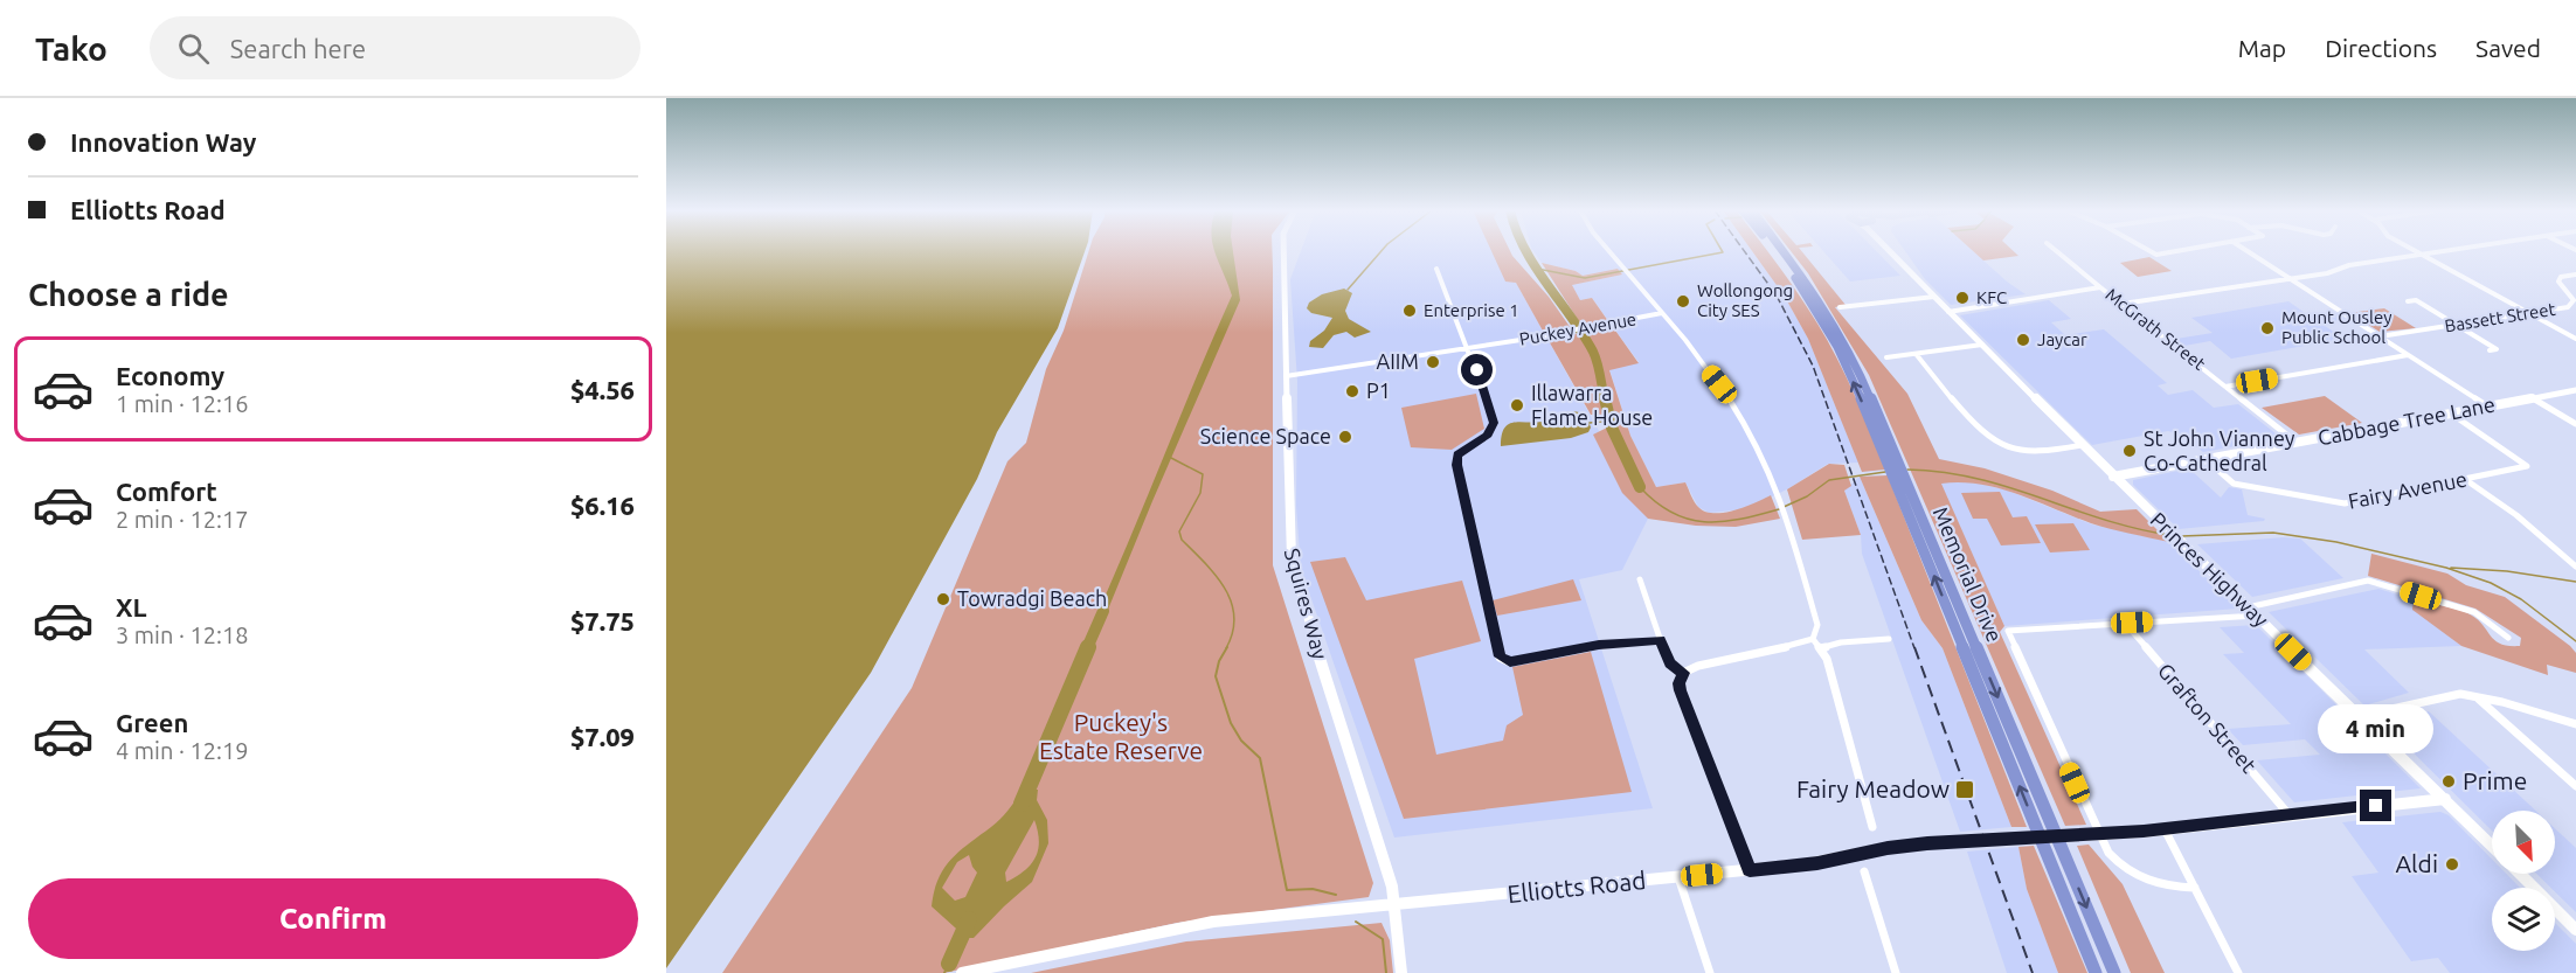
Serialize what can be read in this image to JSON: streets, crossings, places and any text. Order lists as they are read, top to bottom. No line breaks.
{"streets":{"highway":["Memorial Drive"],"main road":["Cabbage Tree Lane","Princes Highway","Squires Way","Elliotts Road"],"street":["Bassett Street","Puckey Avenue","McGrath Street","Fairy Avenue","Grafton Street"]},"crossings":[["Puckey Avenue","Squires Way"],["McGrath Street","Cabbage Tree Lane"],["McGrath Street","Princes Highway"],["Cabbage Tree Lane","Fairy Avenue"],["Cabbage Tree Lane","Princes Highway"],["Princes Highway","Elliotts Road"],["Squires Way","Elliotts Road"],["Grafton Street","Elliotts Road"]],"parks":["Puckey's Estate Reserve"],"places":{"other":["KFC","Wollongong City SES","Enterprise 1","Mount Ousley Public School","Jaycar","AIIM","P1","Illawarra Flame House","Science Space","St John Vianney Co-Cathedral","Towradgi Beach","Prime","Aldi"],"transit":["Fairy Meadow"]},"north":"bottom right","page":{"header":"Tako","search":"Search here","nav":["Map","Directions","Saved"],"banner":["Innovation Way","Elliotts Road"],"heading":"Choose a ride","list":[{"name":"Economy","note":"1 min · 12:16","value":"$4.56"},{"name":"Comfort","note":"2 min · 12:17","value":"$6.16"},{"name":"XL","note":"3 min · 12:18","value":"$7.75"},{"name":"Green","note":"4 min · 12:19","value":"$7.09"}],"bubble":"4 min","buttons":"Confirm"}}
